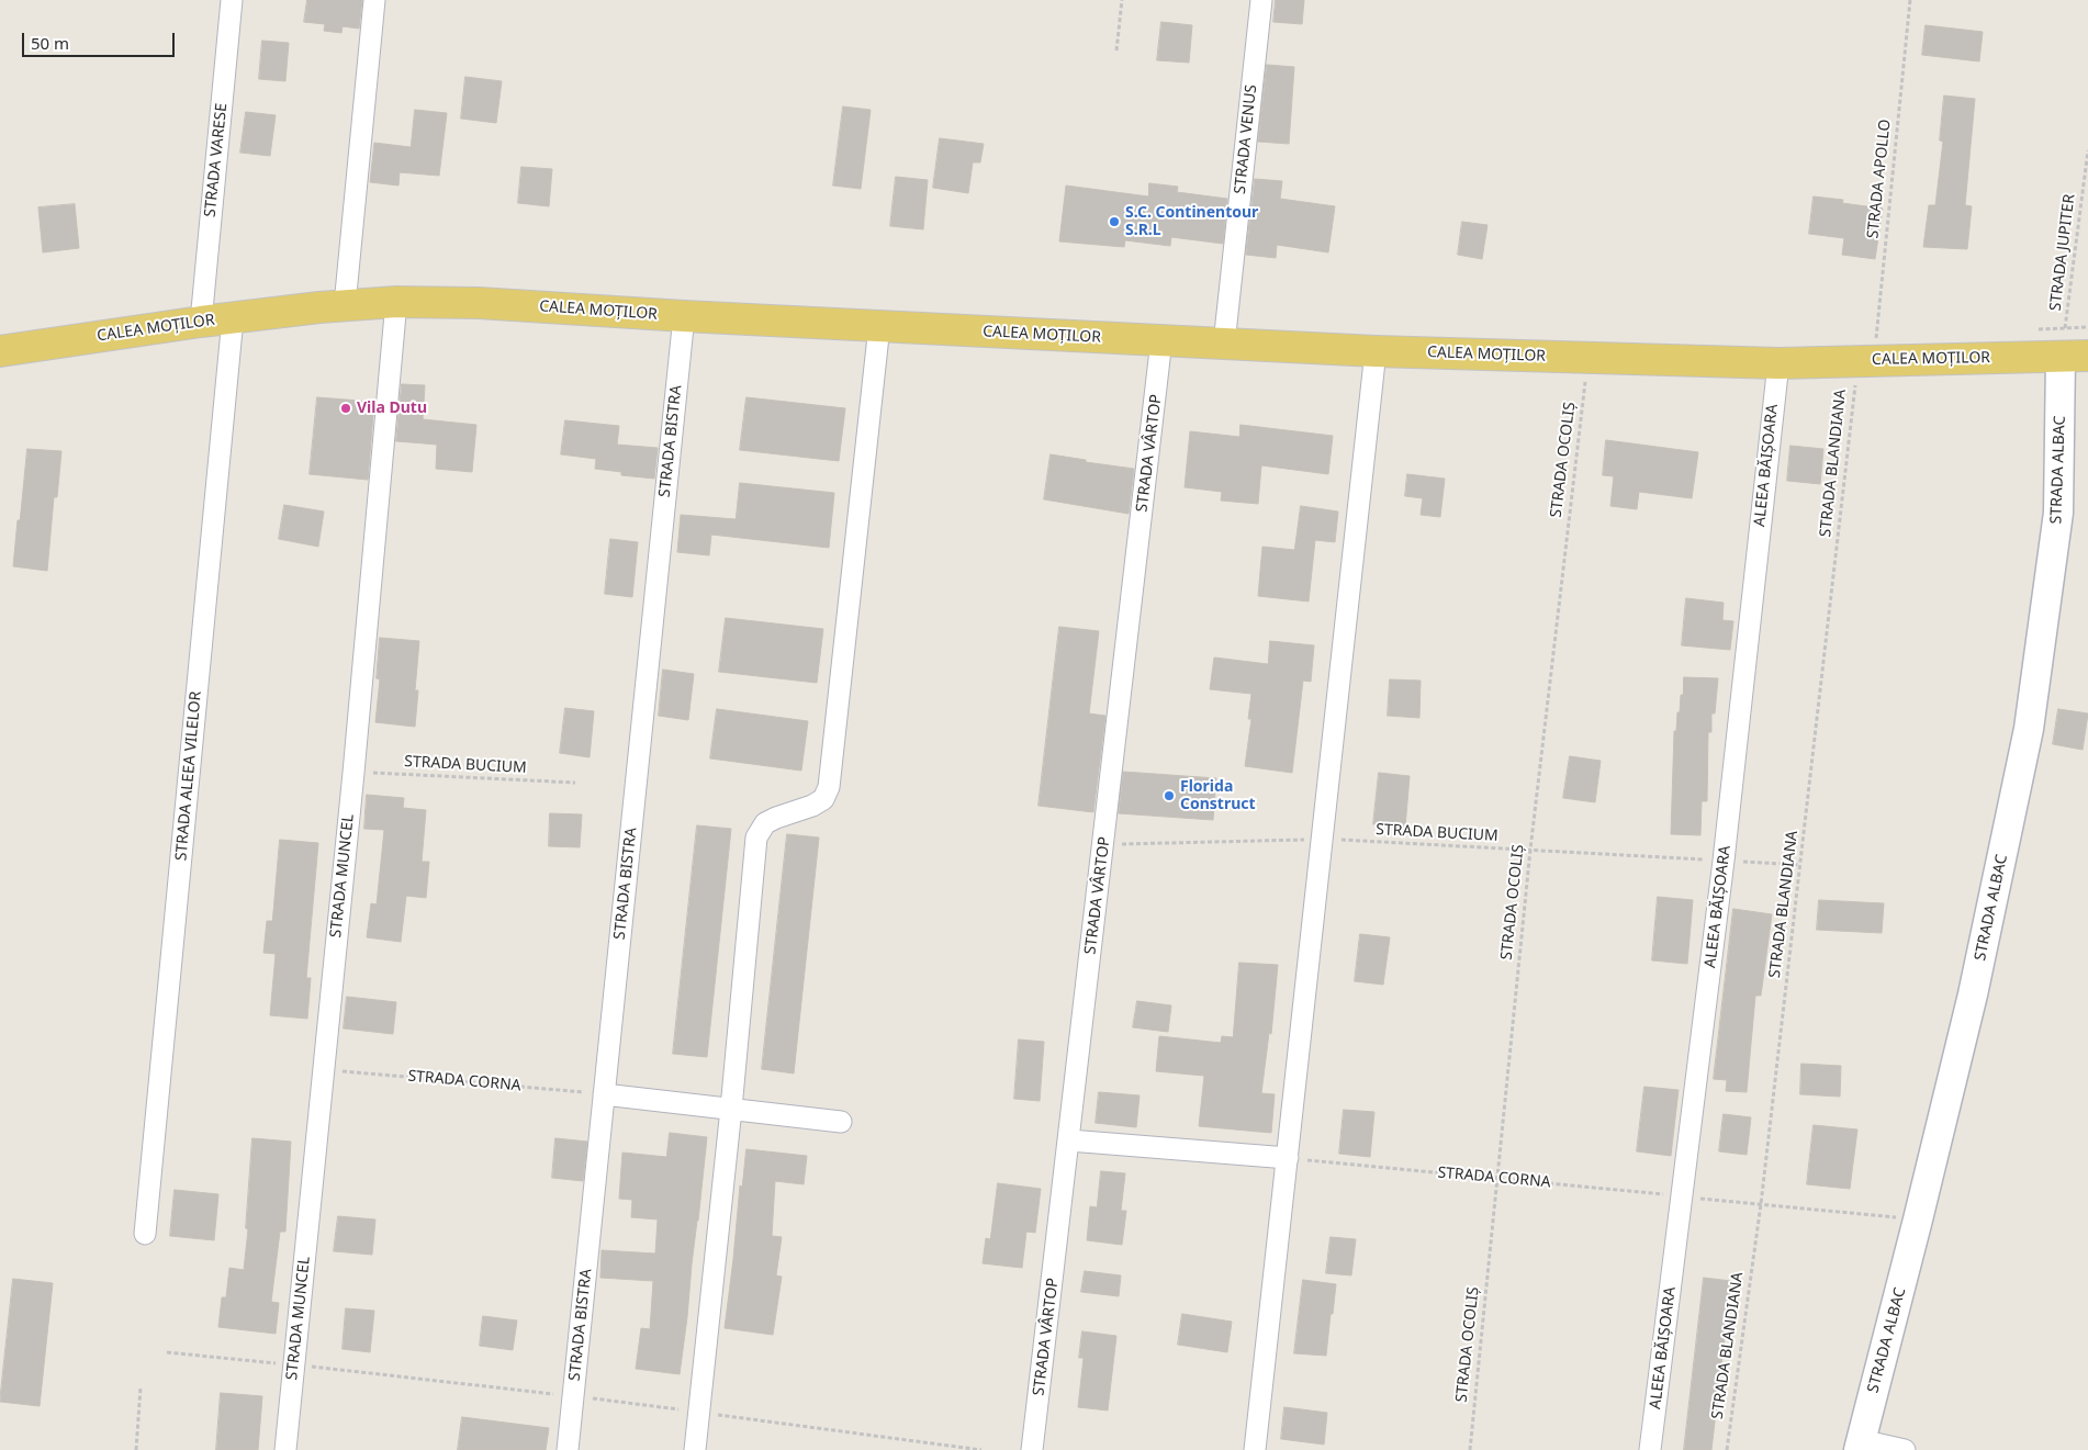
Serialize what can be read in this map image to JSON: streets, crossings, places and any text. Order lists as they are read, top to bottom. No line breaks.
{"streets":{"main road":["CALEA MOȚILOR"],"street":["STRADA VENUS","STRADA VARESE","STRADA BISTRA","STRADA VÂRTOP","ALEEA BĂIȘOARA","STRADA ALBAC","STRADA ALEEA VILELOR","STRADA MUNCEL"],"path":["STRADA APOLLO","STRADA JUPITER","STRADA OCOLIȘ","STRADA BLANDIANA","STRADA BUCIUM","STRADA CORNA"]},"crossings":[["STRADA VENUS","CALEA MOȚILOR"],["STRADA VARESE","CALEA MOȚILOR"],["STRADA APOLLO","CALEA MOȚILOR"],["STRADA APOLLO","STRADA BLANDIANA"],["STRADA JUPITER","CALEA MOȚILOR"],["STRADA JUPITER","STRADA ALBAC"],["CALEA MOȚILOR","STRADA BISTRA"],["CALEA MOȚILOR","STRADA VÂRTOP"],["CALEA MOȚILOR","STRADA OCOLIȘ"],["CALEA MOȚILOR","STRADA BLANDIANA"],["CALEA MOȚILOR","ALEEA BĂIȘOARA"],["CALEA MOȚILOR","STRADA ALBAC"],["CALEA MOȚILOR","STRADA ALEEA VILELOR"],["CALEA MOȚILOR","STRADA MUNCEL"],["STRADA BISTRA","STRADA CORNA"],["STRADA VÂRTOP","STRADA BUCIUM"],["STRADA OCOLIȘ","STRADA BUCIUM"],["STRADA OCOLIȘ","STRADA CORNA"],["STRADA BLANDIANA","STRADA BUCIUM"],["STRADA BLANDIANA","STRADA CORNA"],["ALEEA BĂIȘOARA","STRADA BUCIUM"],["ALEEA BĂIȘOARA","STRADA CORNA"],["STRADA ALBAC","STRADA CORNA"],["STRADA BUCIUM","STRADA MUNCEL"],["STRADA MUNCEL","STRADA CORNA"]],"places":["S.C. Continentour S.R.L","Vila Dutu","Florida Construct"],"scale_bar":"50 m"}
